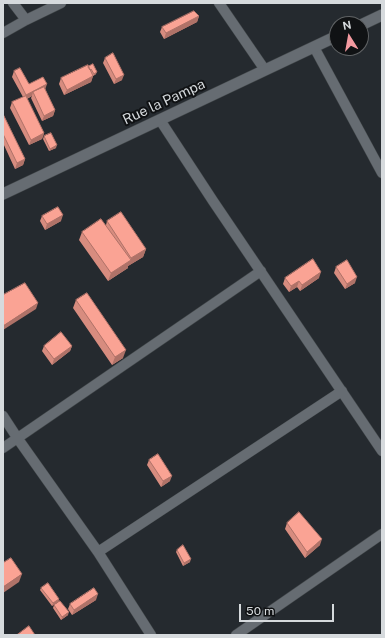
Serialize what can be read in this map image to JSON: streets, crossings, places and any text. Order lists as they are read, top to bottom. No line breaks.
{"streets":{"street":["Rue la Pampa"]},"scale_bar":"50 m","north":"top"}
